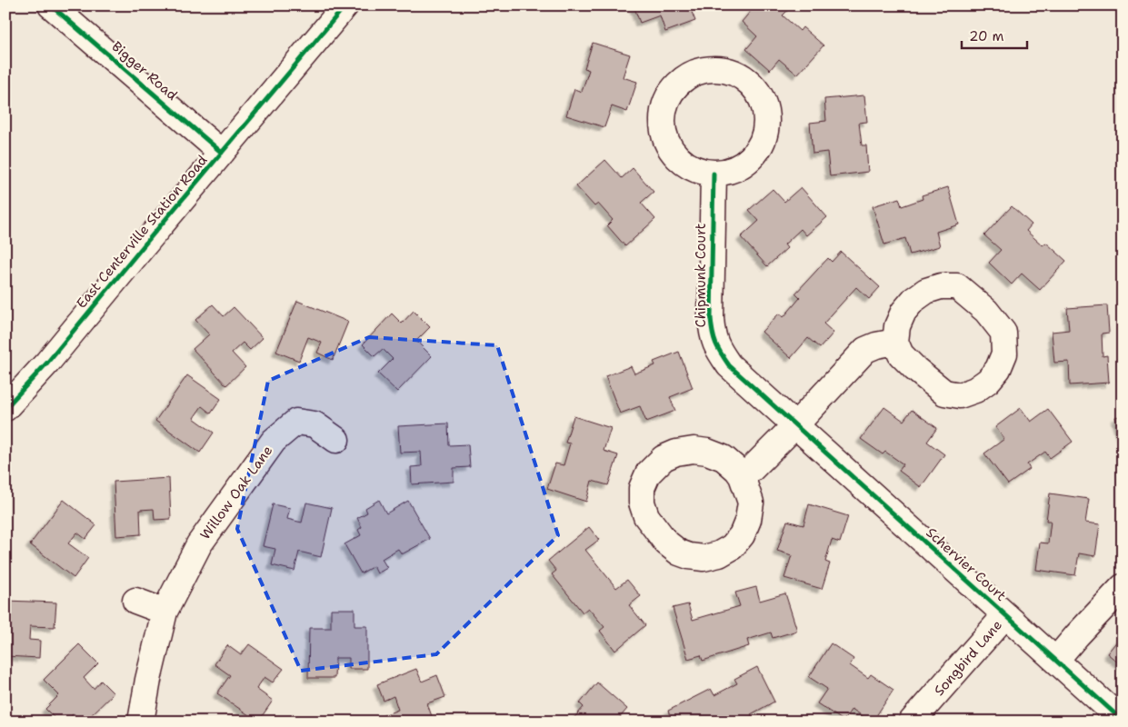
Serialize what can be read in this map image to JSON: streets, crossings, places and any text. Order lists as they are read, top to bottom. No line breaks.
{"streets":{"street":["Bigger Road","East Centerville Station Road","Chipmunk Court","Willow Oak Lane","Schervier Court","Songbird Lane"]},"crossings":[["Bigger Road","East Centerville Station Road"],["Chipmunk Court","Schervier Court"],["Schervier Court","Songbird Lane"]],"scale_bar":"20 m"}
